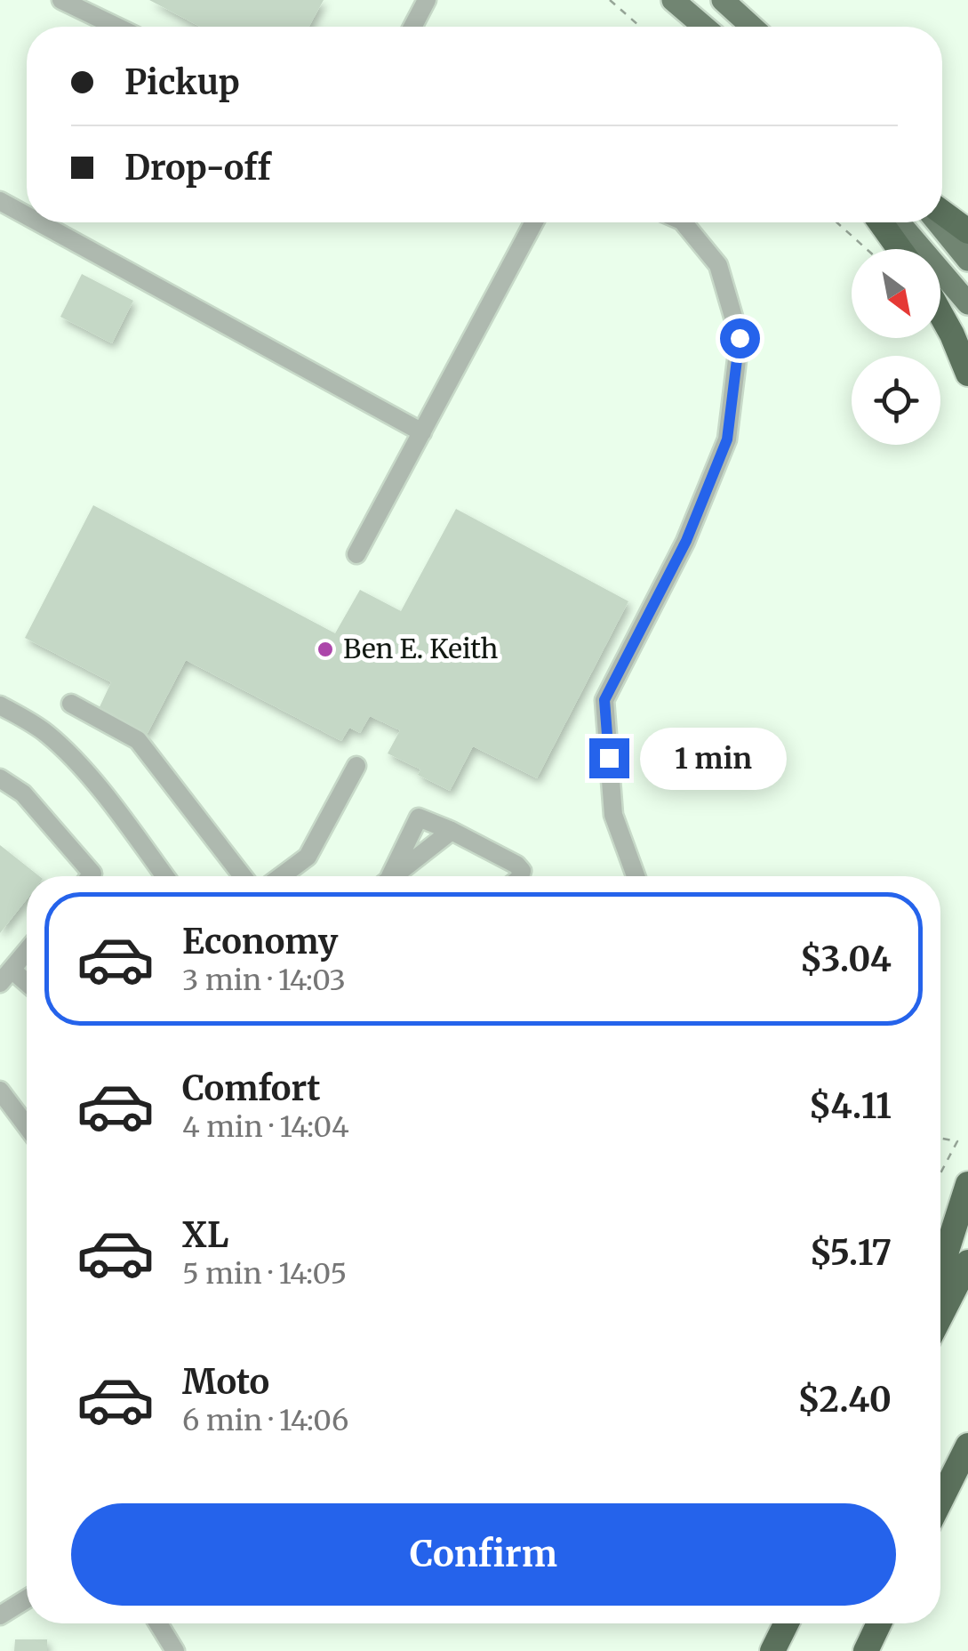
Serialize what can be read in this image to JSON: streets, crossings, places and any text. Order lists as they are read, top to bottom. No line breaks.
{"places":["Ben E. Keith"],"north":"bottom right","page":{"banner":["Pickup","Drop-off"],"bubble":"1 min","list":[{"name":"Economy","note":"3 min · 14:03","value":"$3.04"},{"name":"Comfort","note":"4 min · 14:04","value":"$4.11"},{"name":"XL","note":"5 min · 14:05","value":"$5.17"},{"name":"Moto","note":"6 min · 14:06","value":"$2.40"}],"buttons":"Confirm"}}
